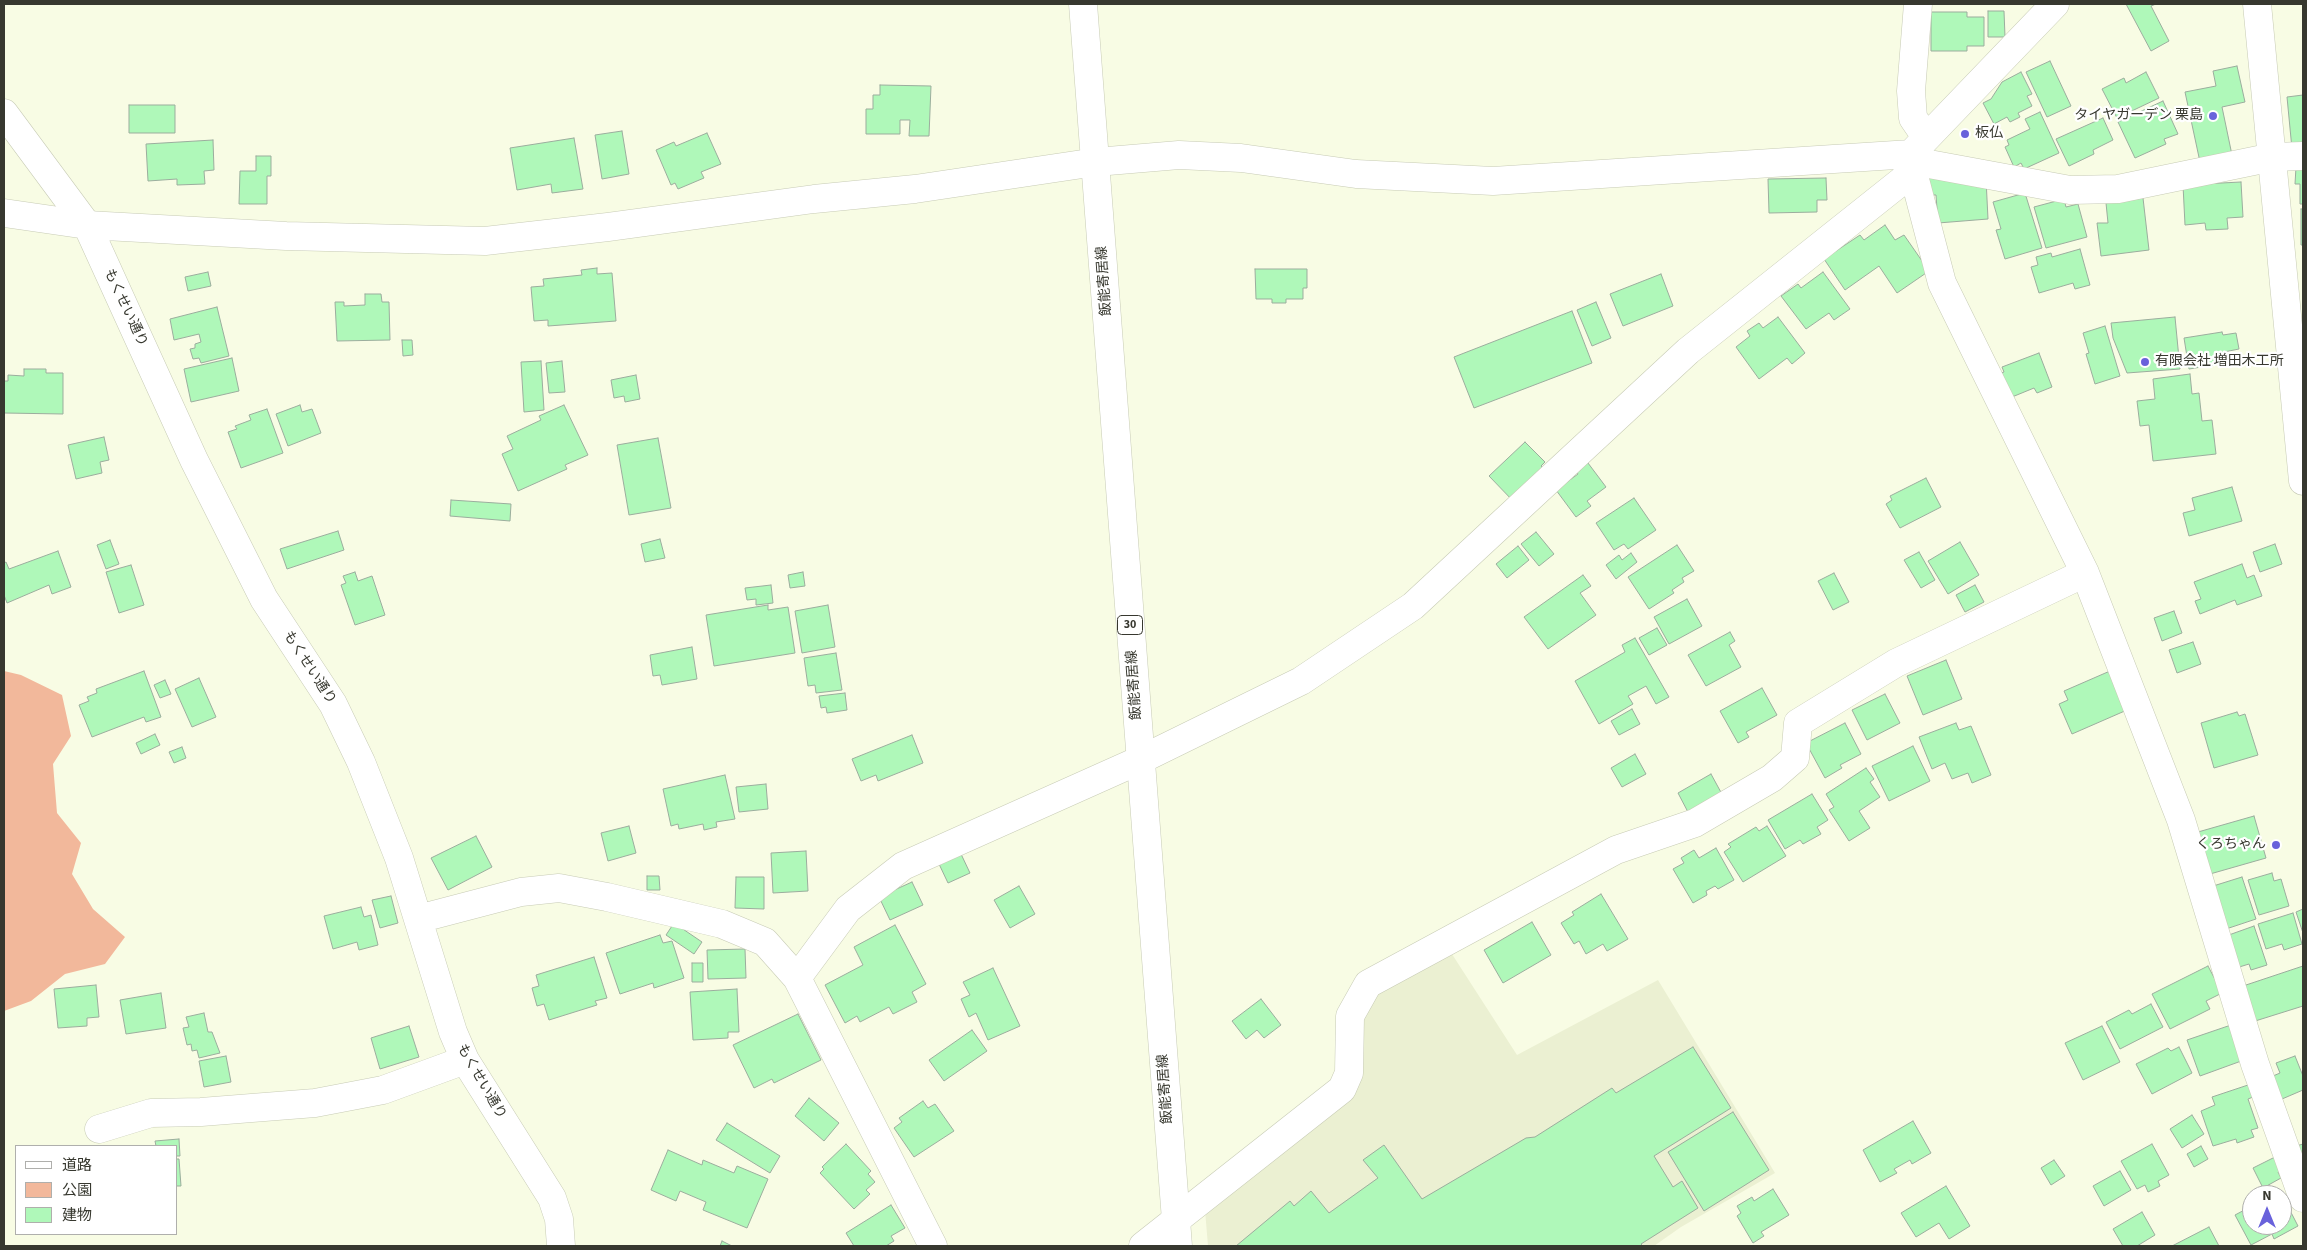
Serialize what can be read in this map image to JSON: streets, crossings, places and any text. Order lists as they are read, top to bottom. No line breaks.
{"streets":{"street":["飯能寄居線","もくせい通り","30"]},"places":["タイヤガーデン 栗島","板仏","有限会社 増田木工所","くろちゃん"],"legend":["道路","公園","建物"],"north":"top"}
